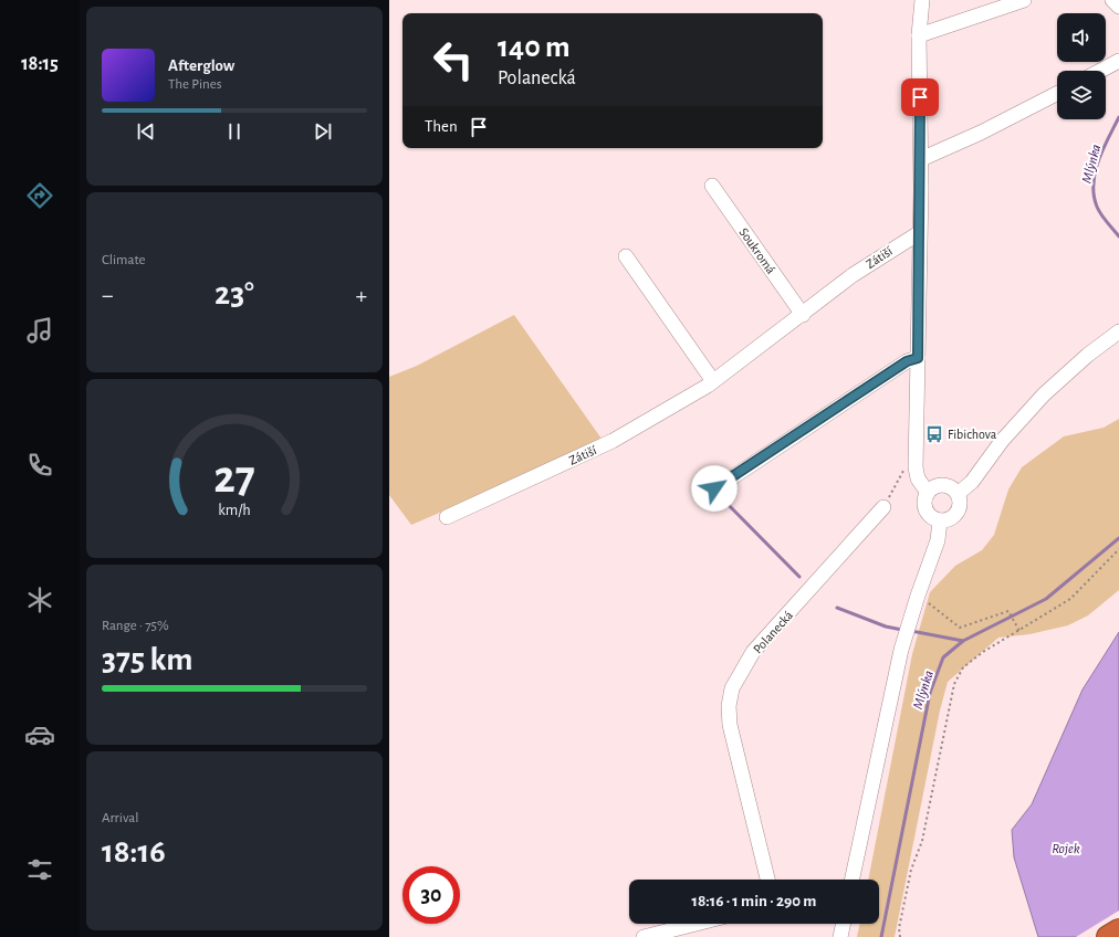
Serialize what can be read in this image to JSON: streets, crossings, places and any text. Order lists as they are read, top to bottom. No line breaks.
{"streets":{"street":["Soukromá","Zátiší","Polanecká"]},"crossings":[["Soukromá","Zátiší"]],"water":["Mlýnka","Rojek"],"places":{"bus stop":["Fibichova"]},"page":{"tabs":"18:15","turn":["140 m","Polanecká"],"song":["Afterglow","The Pines"],"then":"Then","tile":["Climate",["Range · 75%","375 km"],["Arrival","18:16"]],"heat":["−","23°","+"],"limit":"30","trip":"18:16 · 1 min · 290 m","gauge":["27","km/h"]}}
